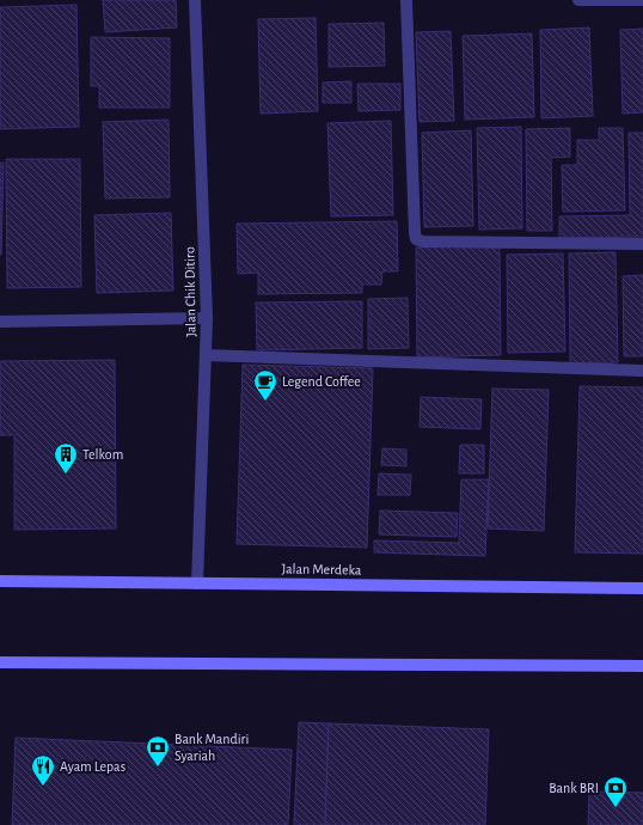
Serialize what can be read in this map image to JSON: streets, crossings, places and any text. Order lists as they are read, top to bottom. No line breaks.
{"streets":{"main road":["Jalan Merdeka"],"street":["Jalan Chik Ditiro"]},"crossings":[["Jalan Chik Ditiro","Jalan Merdeka"]],"places":{"cafe":["Legend Coffee"],"building":["Telkom"],"bank":["Bank Mandiri Syariah","Bank BRI"],"restaurant":["Ayam Lepas"]}}
